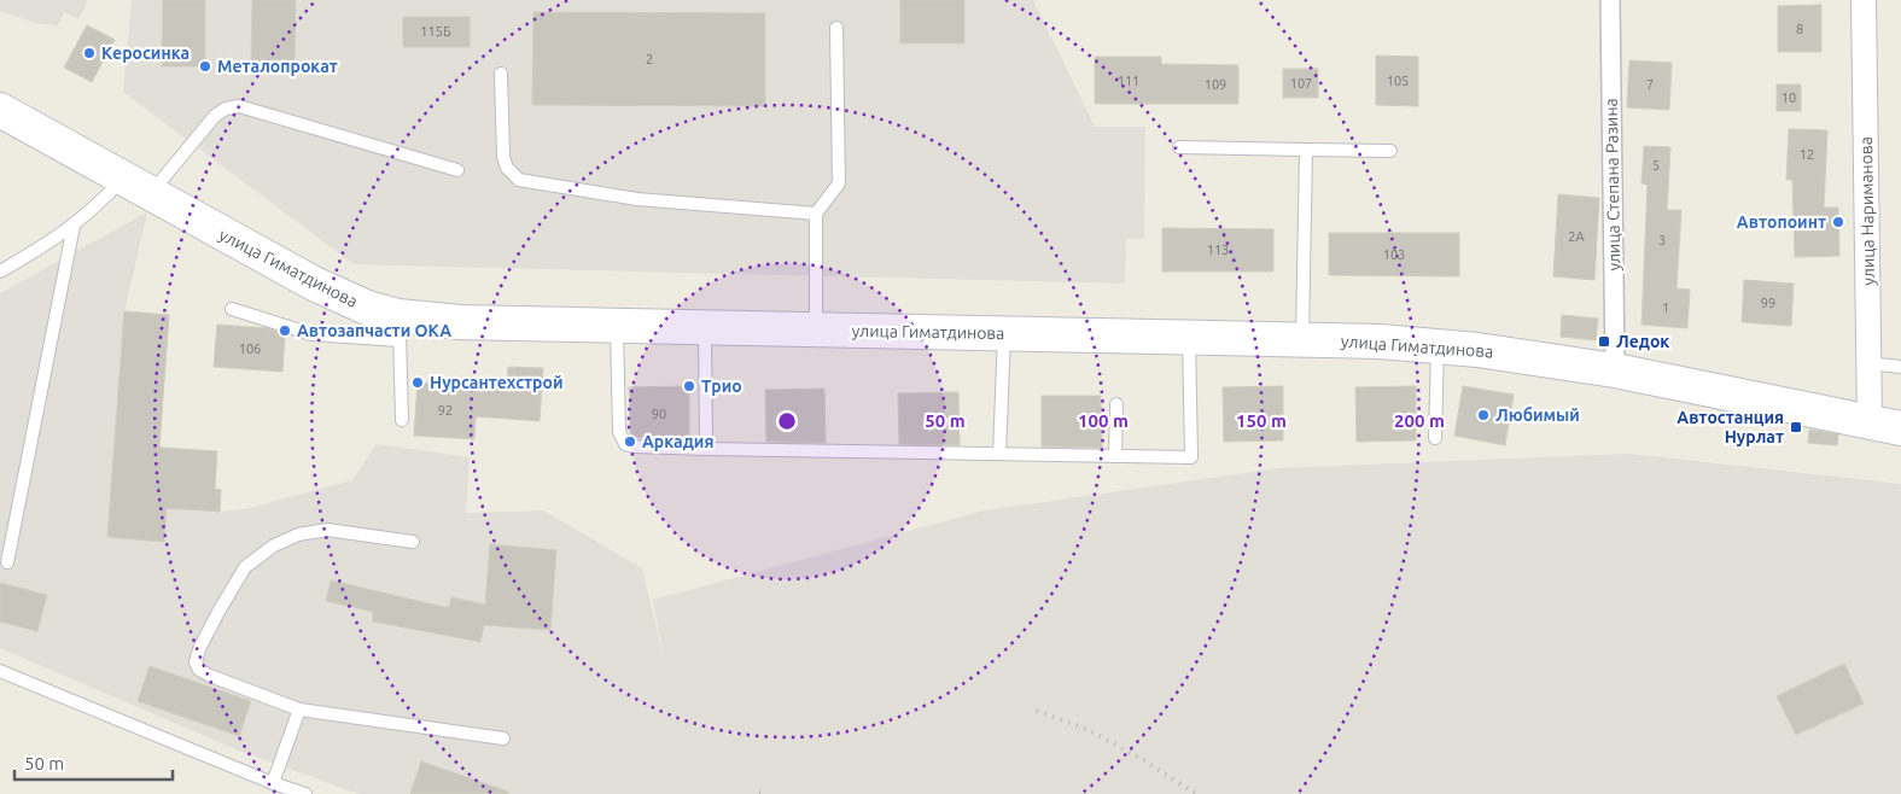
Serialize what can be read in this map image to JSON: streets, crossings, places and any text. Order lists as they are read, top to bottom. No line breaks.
{"streets":{"main road":["улица Гиматдинова"],"street":["улица Степана Разина","улица Нариманова"]},"crossings":[["улица Степана Разина","улица Гиматдинова"],["улица Нариманова","улица Гиматдинова"]],"places":{"other":["Керосинка","Металопрокат","Автопоинт","Автозапчасти ОКА","Нурсантехстрой","Трио","Любимый","Аркадия"],"transit":["Ледок","Автостанция Нурлат"]},"house_numbers":["8","115Б","2","111","105","107","109","7","10","12","5","2А","3","113","103","99","1","106","92","90"],"scale_bar":"50 m","rings":["50 m","100 m","150 m","200 m"]}
